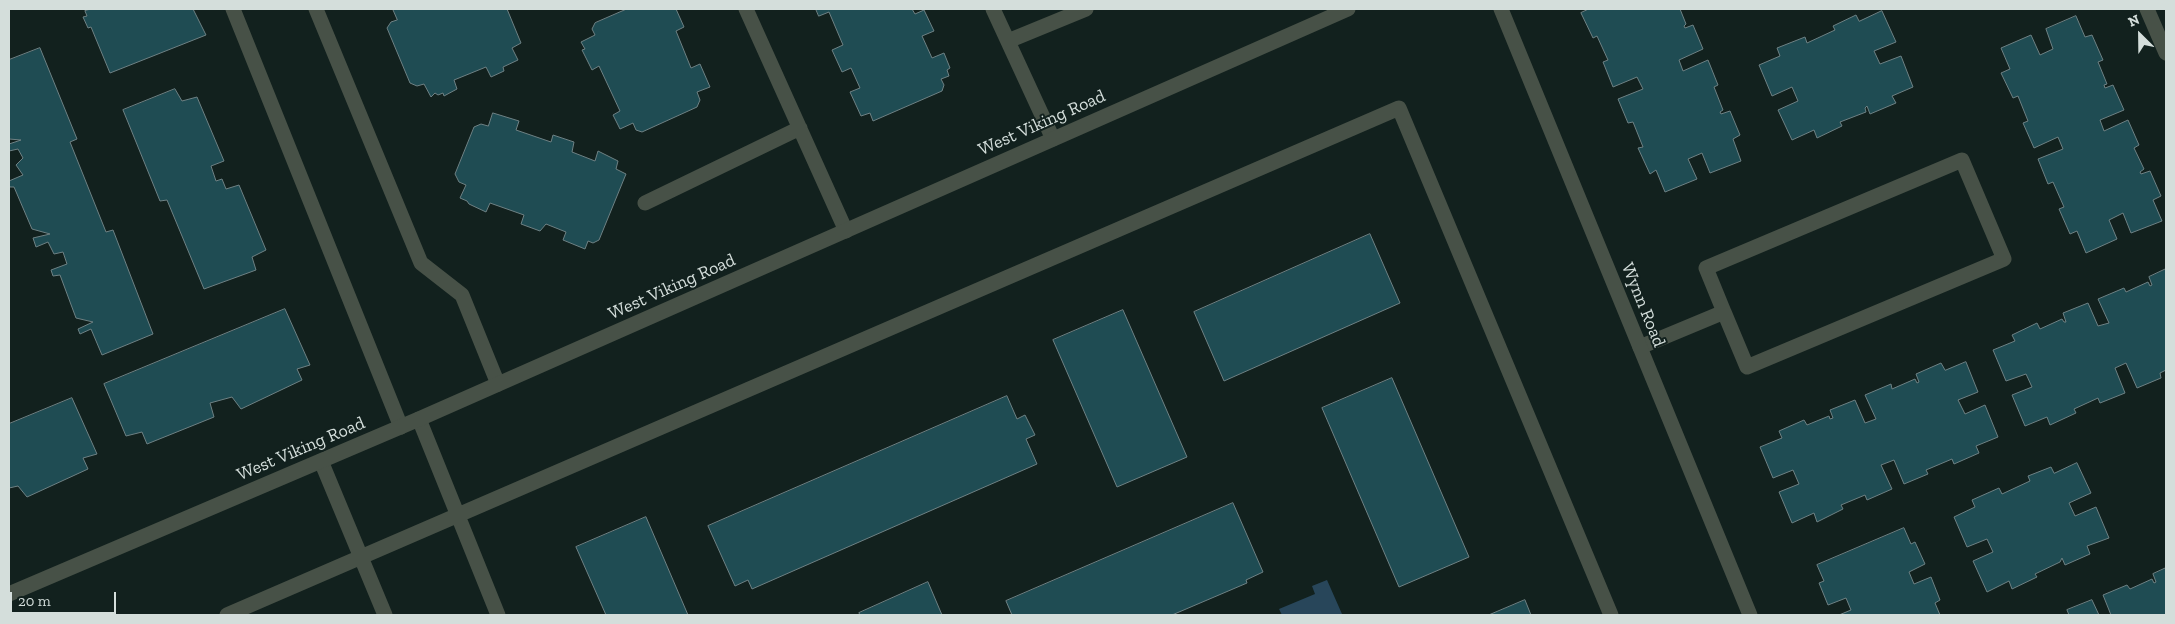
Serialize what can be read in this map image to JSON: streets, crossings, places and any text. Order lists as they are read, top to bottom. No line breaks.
{"streets":{"street":["West Viking Road","Wynn Road"]},"scale_bar":"20 m","north":"top left"}
